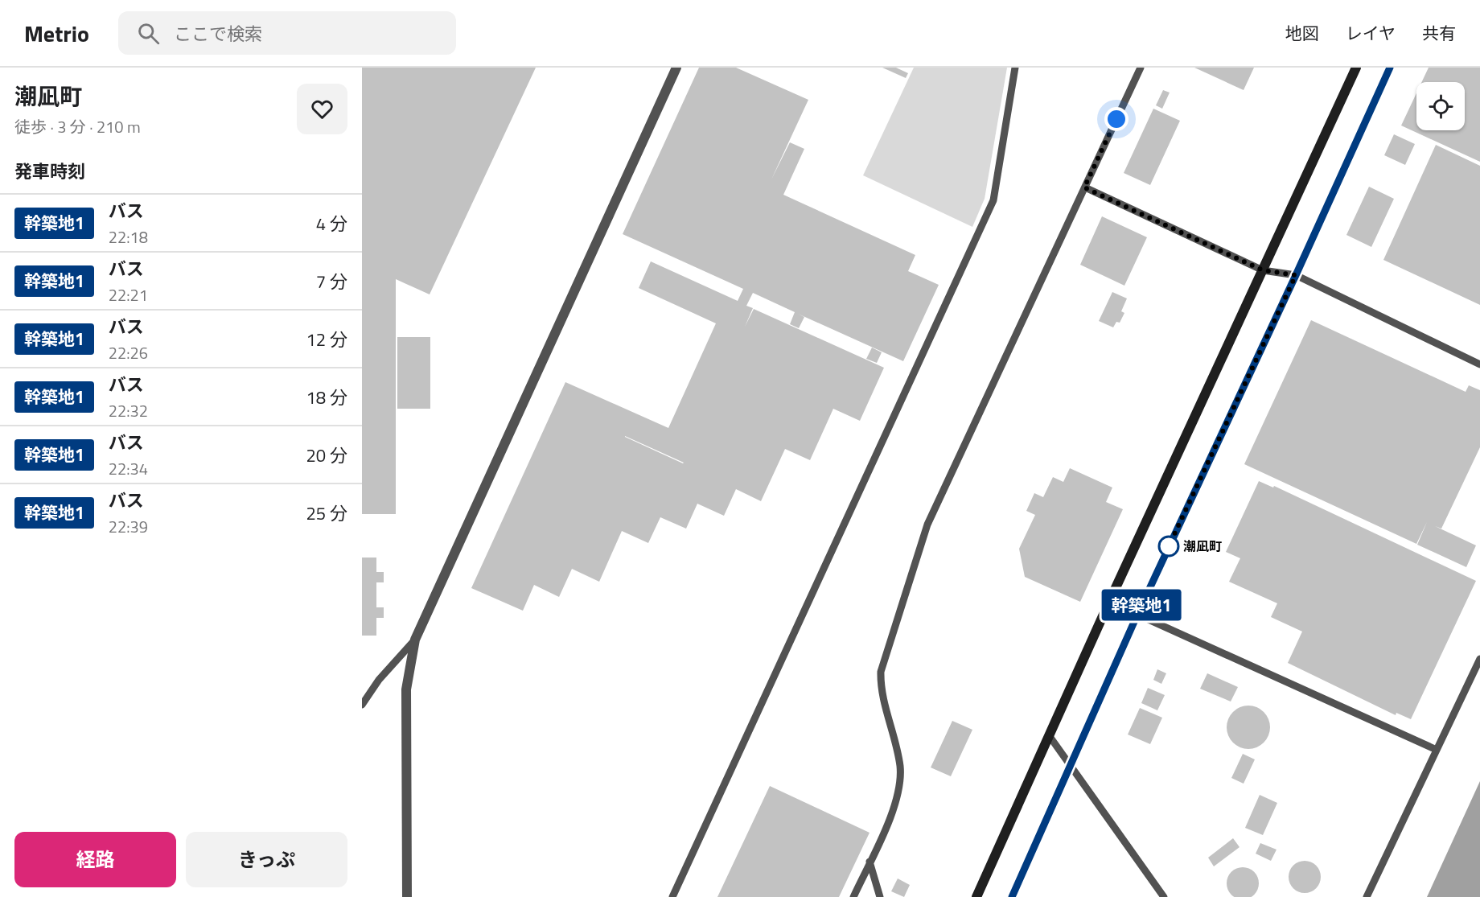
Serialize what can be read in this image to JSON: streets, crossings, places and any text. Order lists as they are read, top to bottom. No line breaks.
{"places":["潮凪町"],"lines":["bus line 幹築地1"],"page":{"header":"Metrio","search":"ここで検索","nav":["地図","レイヤ","共有"],"heading":[["潮凪町","徒歩 · 3 分 · 210 m"],"発車時刻"],"on_map":"幹築地1","list":[{"mark":"幹築地1","name":"バス","note":"22:18","value":"4 分"},{"mark":"幹築地1","name":"バス","note":"22:21","value":"7 分"},{"mark":"幹築地1","name":"バス","note":"22:26","value":"12 分"},{"mark":"幹築地1","name":"バス","note":"22:32","value":"18 分"},{"mark":"幹築地1","name":"バス","note":"22:34","value":"20 分"},{"mark":"幹築地1","name":"バス","note":"22:39","value":"25 分"}],"buttons":["経路","きっぷ"]}}
